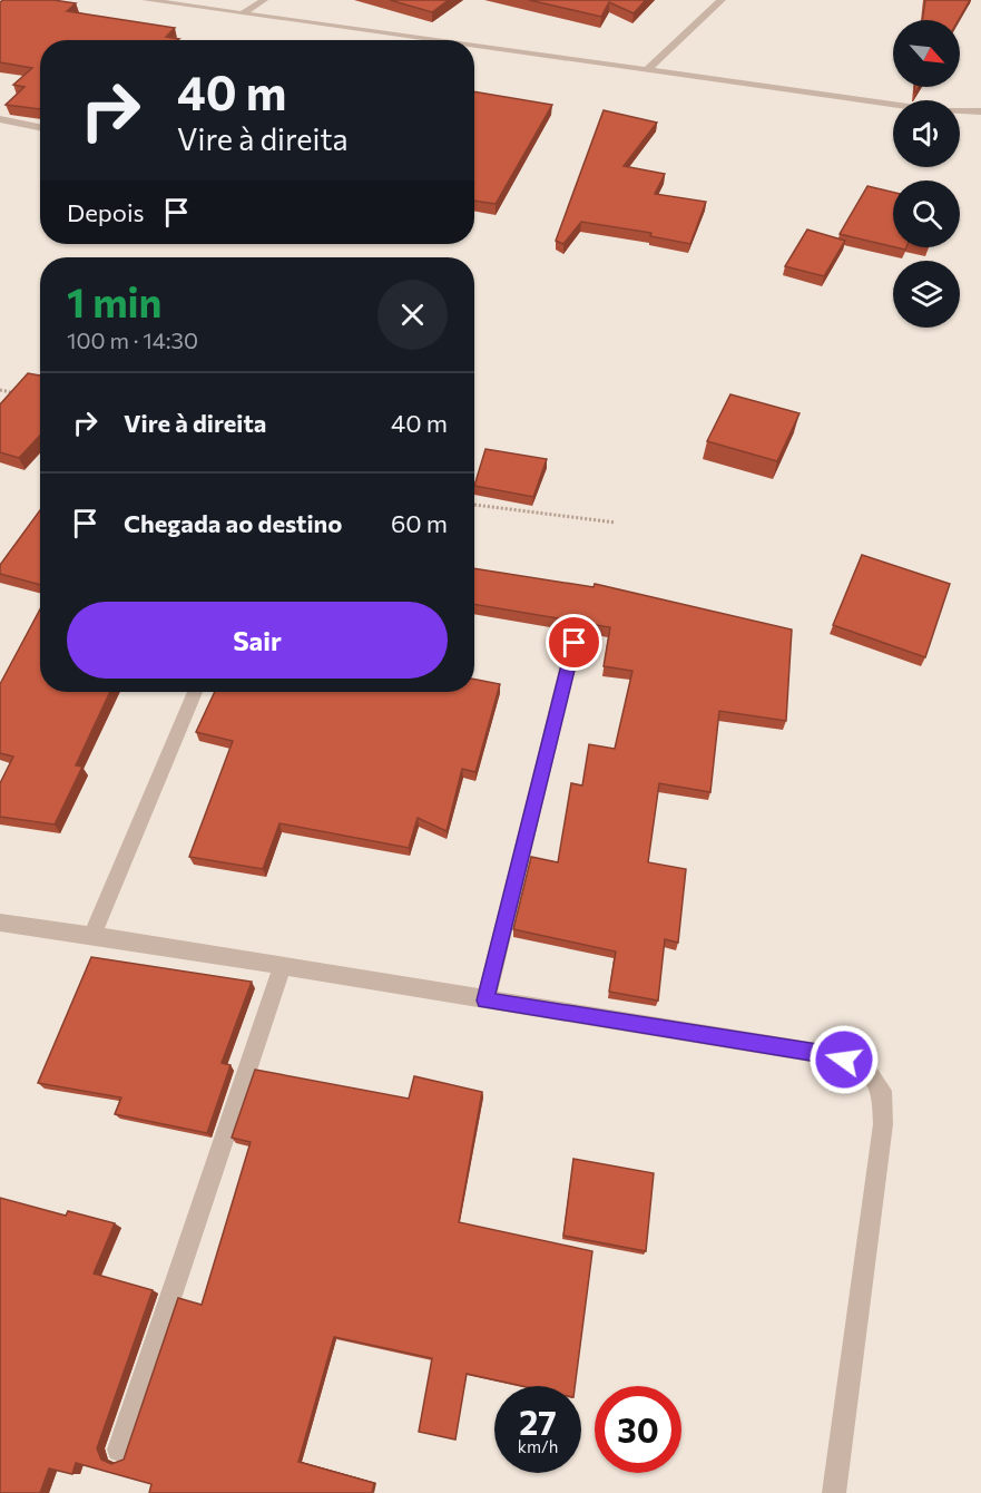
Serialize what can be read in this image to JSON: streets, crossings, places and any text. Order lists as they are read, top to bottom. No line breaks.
{"north":"bottom right","page":{"turn":["40 m","Vire à direita"],"then":"Depois","heading":["1 min","100 m · 14:30"],"list":[{"name":"Vire à direita","value":"40 m"},{"name":"Chegada ao destino","value":"60 m"}],"buttons":"Sair","speed":"27 km/h","limit":"30"}}
